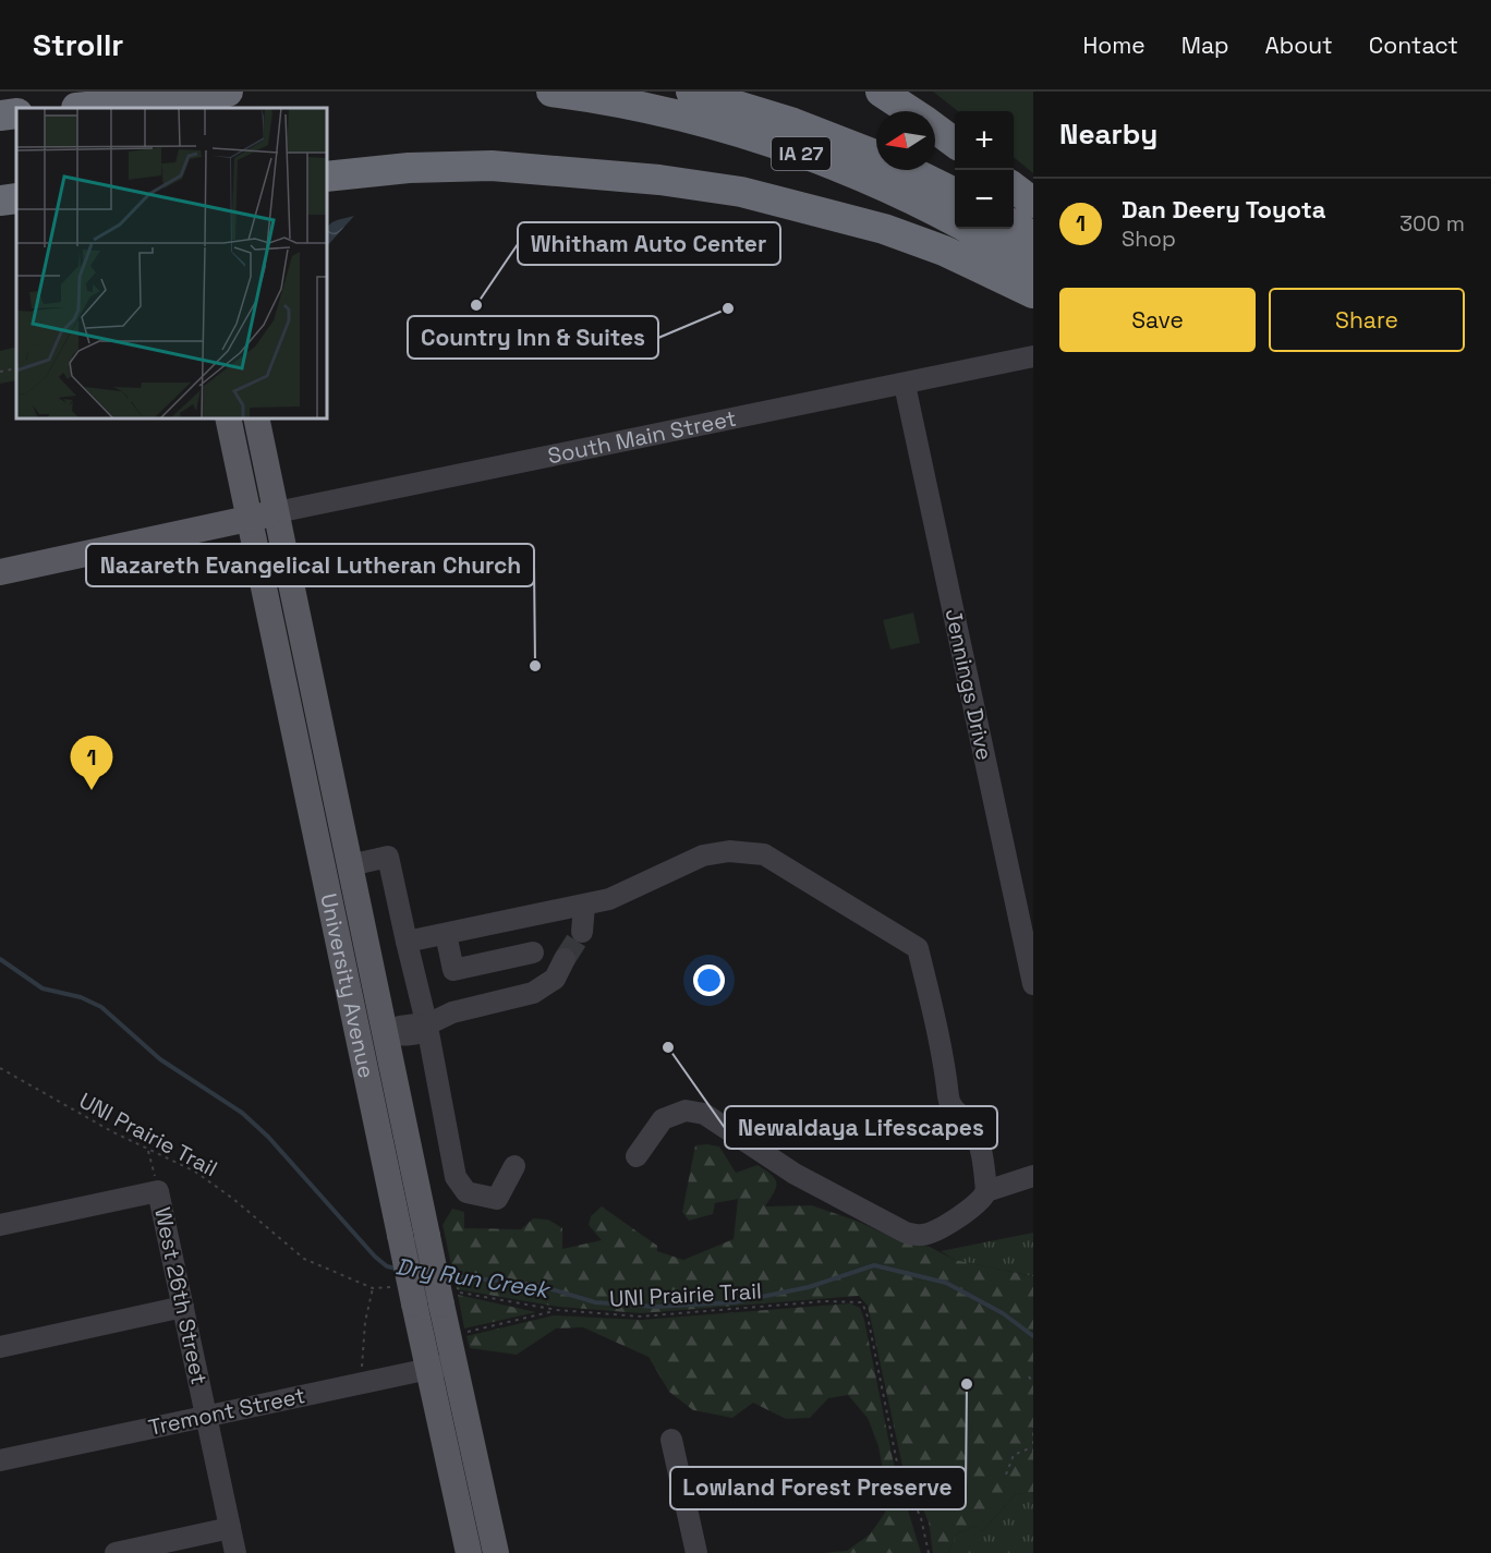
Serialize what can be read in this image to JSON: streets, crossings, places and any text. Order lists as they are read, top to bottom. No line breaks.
{"streets":{"highway":["IA 27"],"main road":["South Main Street","University Avenue"],"street":["Jennings Drive","West 26th Street","Tremont Street"],"path":["UNI Prairie Trail"]},"crossings":[["South Main Street","Jennings Drive"],["South Main Street","University Avenue"],["University Avenue","UNI Prairie Trail"],["University Avenue","Tremont Street"],["West 26th Street","Tremont Street"]],"water":["Dry Run Creek"],"places":["Whitham Auto Center","Country Inn & Suites","Nazareth Evangelical Lutheran Church","Newaldaya Lifescapes","Lowland Forest Preserve"],"north":"left","page":{"header":"Strollr","nav":["Home","Map","About","Contact"],"heading":"Nearby","map_buttons":["+","−"],"list":[{"mark":"1","name":"Dan Deery Toyota","note":"Shop","value":"300 m"}],"buttons":["Save","Share"],"pins":"1"}}
